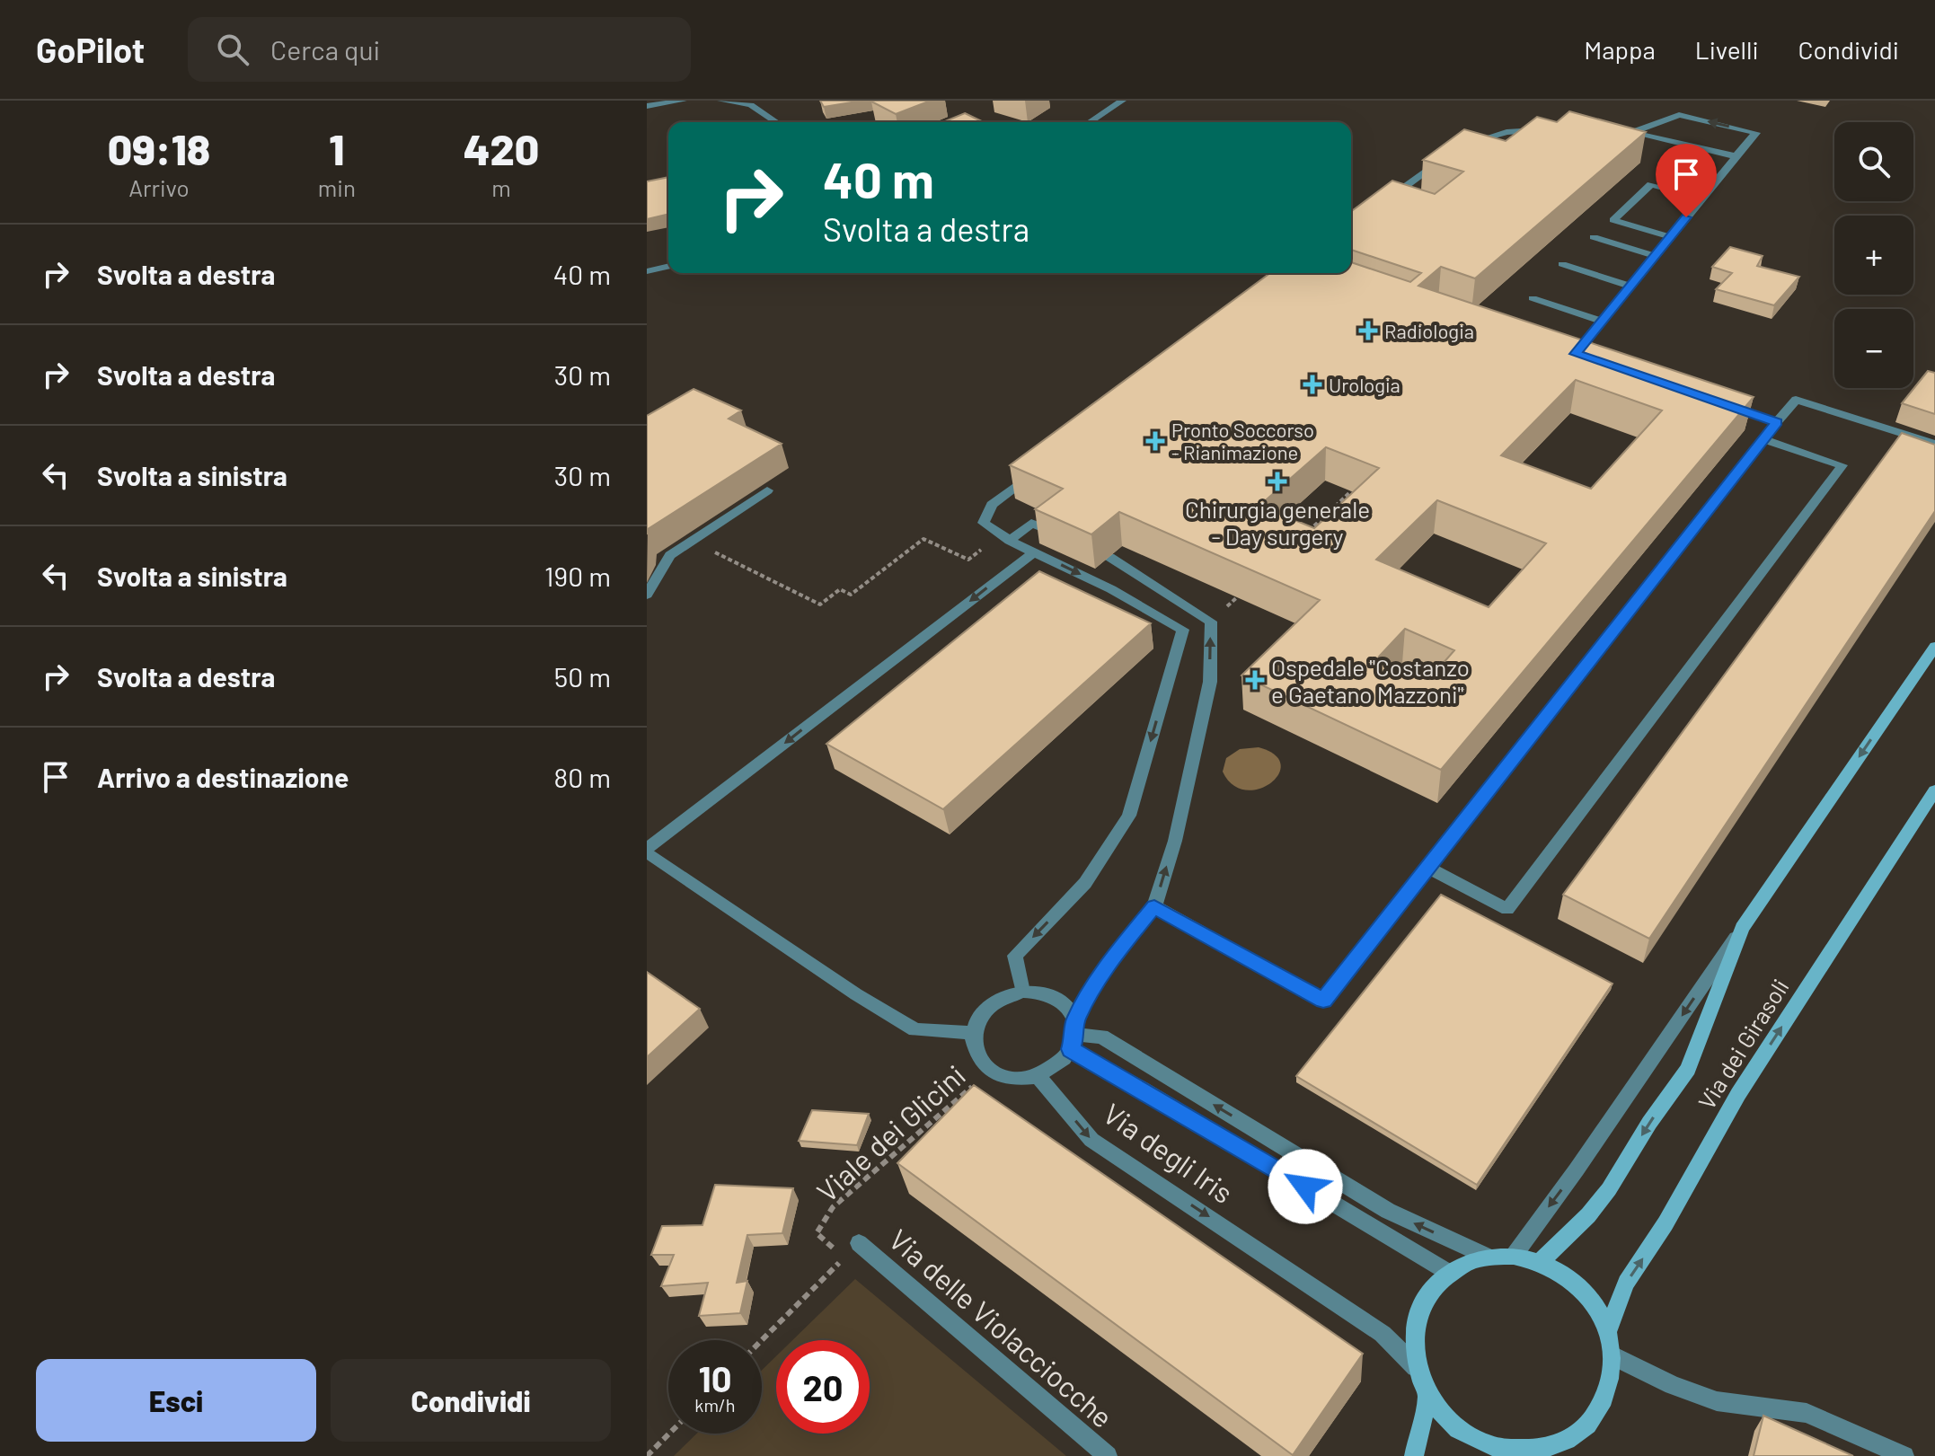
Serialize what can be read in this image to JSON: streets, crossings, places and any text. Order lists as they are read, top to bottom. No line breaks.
{"streets":{"main road":["Via dei Girasoli"],"street":["Via degli Iris","Via delle Violacciocche"],"path":["Viale dei Glicini"]},"crossings":[["Via dei Girasoli","Via degli Iris"],["Viale dei Glicini","Via degli Iris"]],"places":{"health":["Radiologia","Urologia","Pronto Soccorso - Rianimazione","Chirurgia generale - Day surgery","Ospedale \"Costanzo e Gaetano Mazzoni\""]},"page":{"header":"GoPilot","search":"Cerca qui","nav":["Mappa","Livelli","Condividi"],"eta":["09:18","Arrivo","1","min","420","m"],"map_buttons":["+","−"],"turn":["40 m","Svolta a destra"],"list":[{"name":"Svolta a destra","value":"40 m"},{"name":"Svolta a destra","value":"30 m"},{"name":"Svolta a sinistra","value":"30 m"},{"name":"Svolta a sinistra","value":"190 m"},{"name":"Svolta a destra","value":"50 m"},{"name":"Arrivo a destinazione","value":"80 m"}],"speed":"10 km/h","limit":"20","buttons":["Esci","Condividi"]}}
